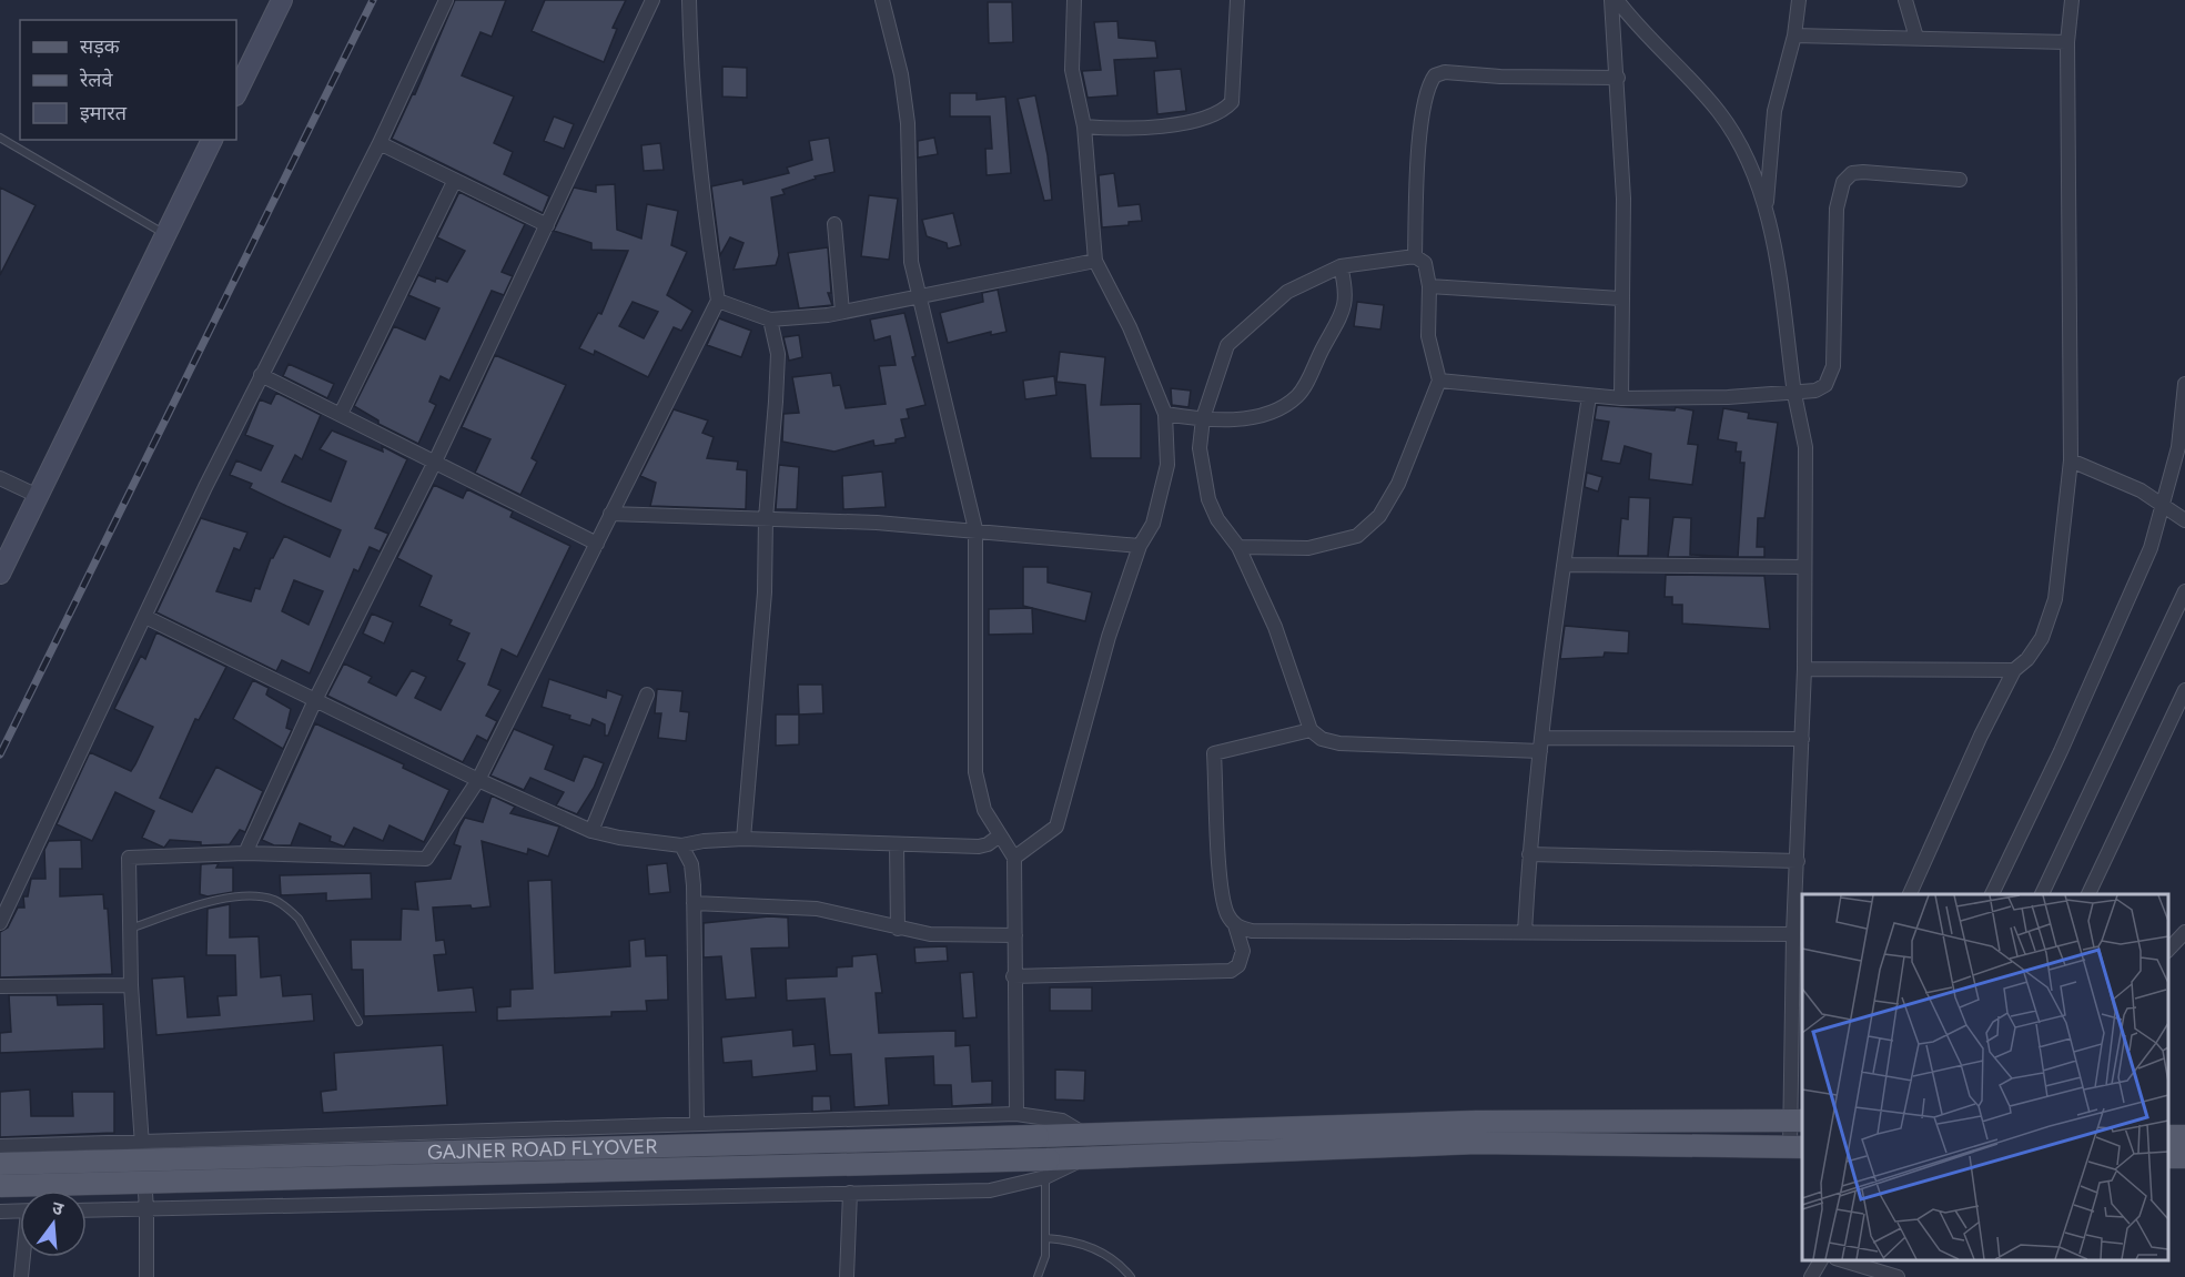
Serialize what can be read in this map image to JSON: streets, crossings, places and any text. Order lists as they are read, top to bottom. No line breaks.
{"streets":{"main road":["GAJNER ROAD FLYOVER"]},"legend":["सड़क","रेलवे","इमारत"],"north":"top"}
